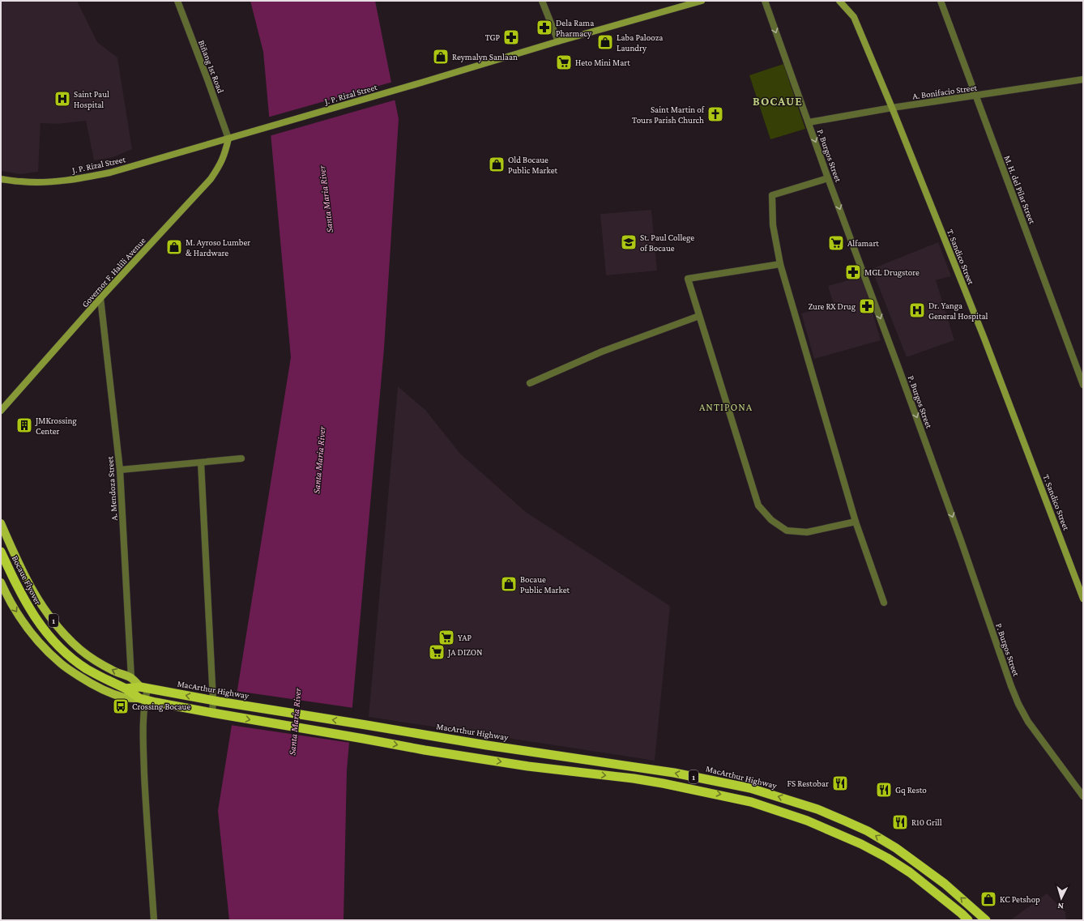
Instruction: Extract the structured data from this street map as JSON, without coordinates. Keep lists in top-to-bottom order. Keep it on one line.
{"streets":{"highway":["Bocaue Flyover","1","MacArthur Highway"],"main road":["J. P. Rizal Street","T. Sandico Street","Governor F. Halili Avenue"],"street":["Biñang 1st Road","A. Bonifacio Street","P. Burgos Street","M. H. del Pilar Street","A. Mendoza Street"]},"crossings":[["Biñang 1st Road","J. P. Rizal Street"],["Biñang 1st Road","Governor F. Halili Avenue"],["A. Bonifacio Street","P. Burgos Street"],["A. Bonifacio Street","M. H. del Pilar Street"],["A. Bonifacio Street","T. Sandico Street"],["J. P. Rizal Street","Governor F. Halili Avenue"],["Governor F. Halili Avenue","A. Mendoza Street"],["A. Mendoza Street","1"],["Bocaue Flyover","1"],["1","MacArthur Highway"]],"one_way":["P. Burgos Street"],"districts":["BOCAUE","ANTIPONA"],"water":["Santa Maria River"],"places":{"pharmacy":["Dela Rama Pharmacy","TGP","MGL Drugstore","Zure RX Drug"],"shop":["Laba Palooza Laundry","Reymalyn Sanlaan","Old Bocaue Public Market","M. Ayroso Lumber & Hardware","Bocaue Public Market","KC Petshop"],"supermarket":["Heto Mini Mart","Alfamart","YAP","JA DIZON"],"hospital":["Saint Paul Hospital","Dr. Yanga General Hospital"],"church":["Saint Martin of Tours Parish Church"],"school or university":["St. Paul College of Bocaue"],"building":["JMKrossing Center"],"bus stop":["Crossing Bocaue"],"restaurant":["FS Restobar","Gq Resto","R10 Grill"]},"north":"bottom"}
